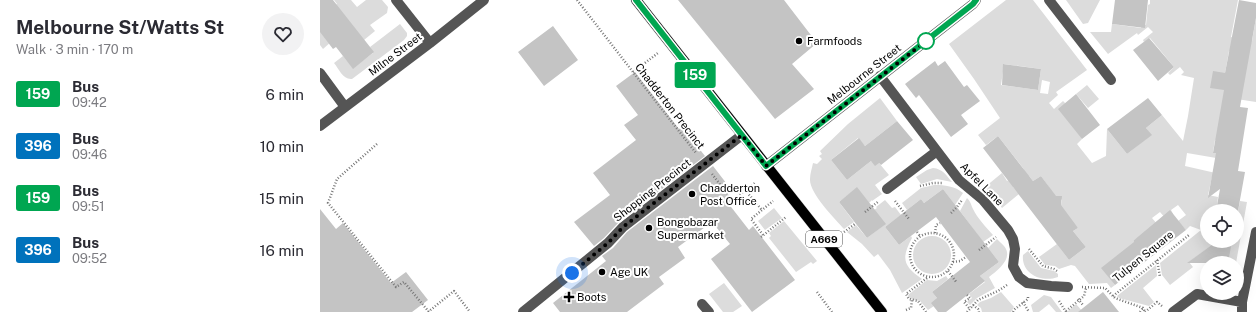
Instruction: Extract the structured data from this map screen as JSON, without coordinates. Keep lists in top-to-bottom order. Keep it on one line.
{"streets":{"main road":["A669"],"street":["Milne Street","Melbourne Street","Apfel Lane","Shopping Precinct"],"path":["Chadderton Precinct","Tulpen Square"]},"crossings":[["Melbourne Street","Apfel Lane"],["Melbourne Street","A669"],["Chadderton Precinct","Shopping Precinct"],["Shopping Precinct","A669"]],"places":{"other":["Farmfoods","Chadderton Post Office","Bongobazar Supermarket","Age UK"],"health":["Boots"]},"lines":["bus line 159"],"page":{"heading":["Melbourne St/Watts St","Walk · 3 min · 170 m"],"on_map":"159","list":[{"mark":"159","name":"Bus","note":"09:42","value":"6 min"},{"mark":"396","name":"Bus","note":"09:46","value":"10 min"},{"mark":"159","name":"Bus","note":"09:51","value":"15 min"},{"mark":"396","name":"Bus","note":"09:52","value":"16 min"}]}}
